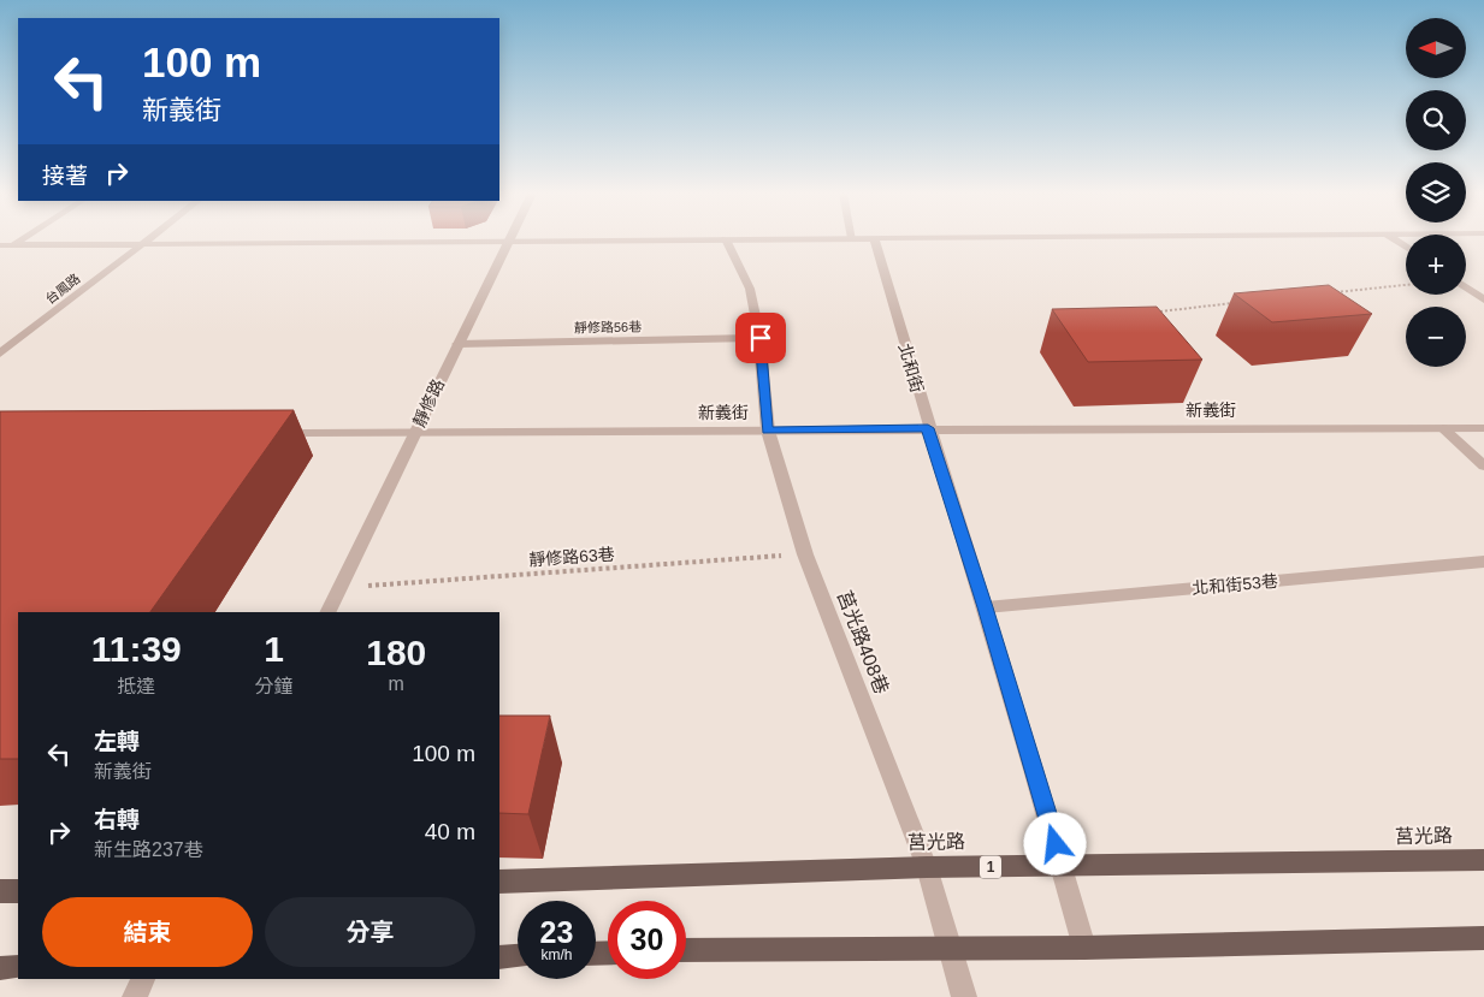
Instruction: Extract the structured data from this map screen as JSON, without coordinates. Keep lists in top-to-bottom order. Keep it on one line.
{"streets":{"main road":["莒光路","1"],"street":["台鳳路","靜修路56巷","北和街","靜修路","新義街","北和街53巷","莒光路408巷"],"path":["靜修路63巷"]},"crossings":[["靜修路56巷","靜修路"],["靜修路56巷","莒光路408巷"],["北和街","新義街"],["北和街","北和街53巷"],["北和街","莒光路"],["靜修路","新義街"],["靜修路","靜修路63巷"],["新義街","莒光路408巷"],["靜修路63巷","莒光路408巷"],["莒光路408巷","莒光路"]],"north":"left","page":{"map_buttons":["+","−"],"turn":["100 m","新義街"],"then":"接著","eta":["11:39","抵達","1","分鐘","180","m"],"list":[{"name":"左轉","note":"新義街","value":"100 m"},{"name":"右轉","note":"新生路237巷","value":"40 m"}],"buttons":["結束","分享"],"speed":"23 km/h","limit":"30"}}
